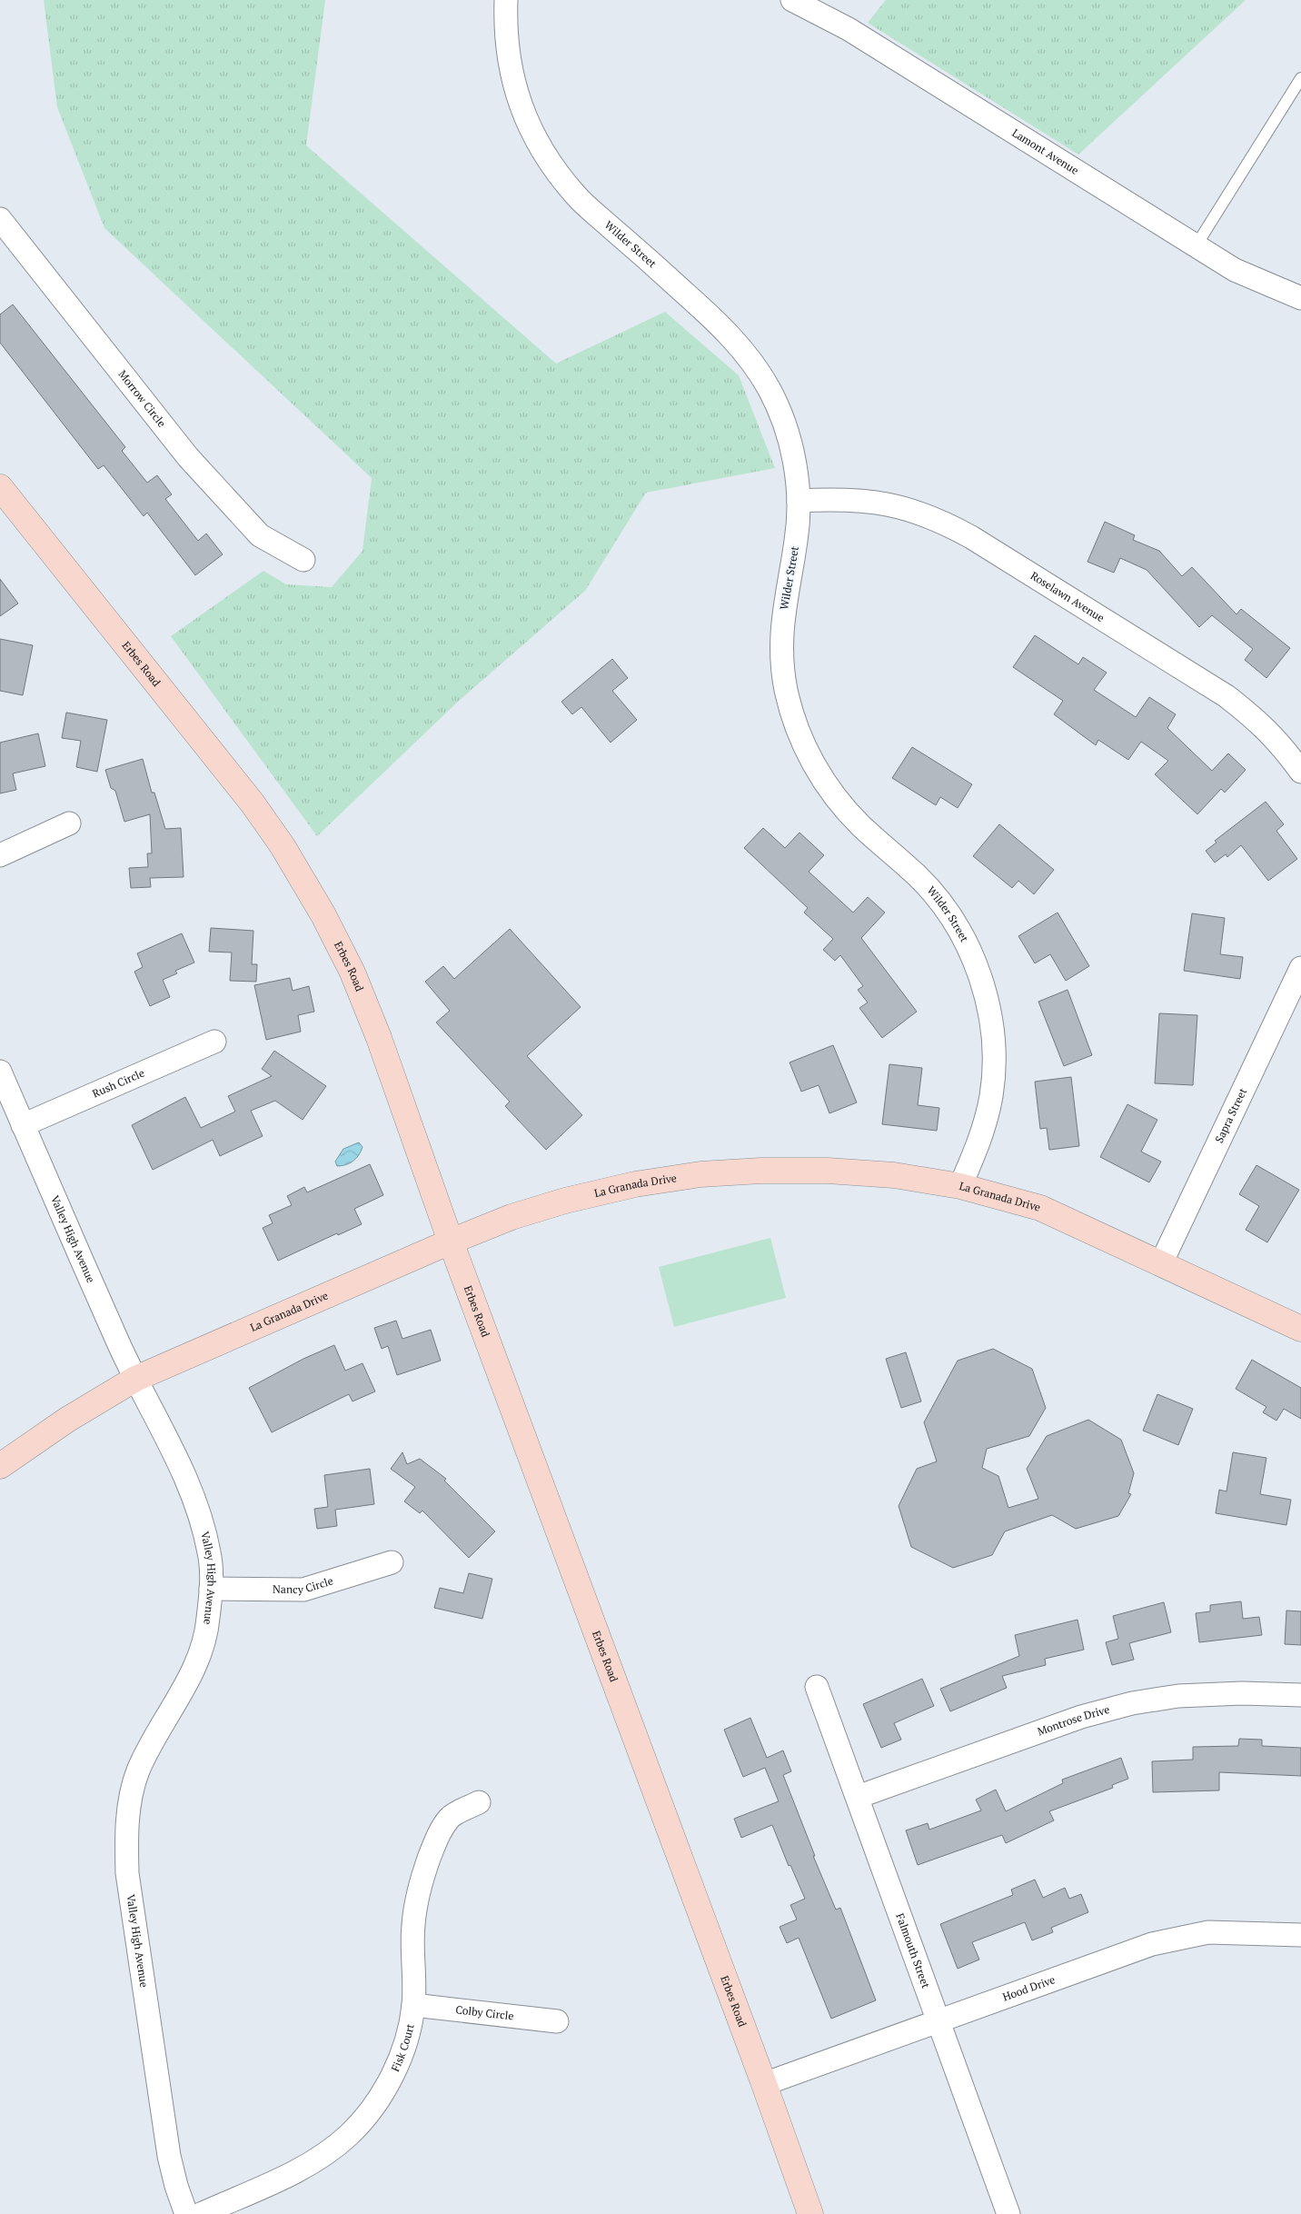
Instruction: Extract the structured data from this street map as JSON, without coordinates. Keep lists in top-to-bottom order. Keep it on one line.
{"streets":{"main road":["Erbes Road","La Granada Drive"],"street":["Lamont Avenue","Wilder Street","Morrow Circle","Roselawn Avenue","Rush Circle","Sapra Street","Valley High Avenue","Nancy Circle","Montrose Drive","Falmouth Street","Hood Drive","Colby Circle","Fisk Court"]},"crossings":[["Wilder Street","Roselawn Avenue"],["Wilder Street","La Granada Drive"],["Erbes Road","La Granada Drive"],["Erbes Road","Hood Drive"],["Rush Circle","Valley High Avenue"],["Sapra Street","La Granada Drive"],["La Granada Drive","Valley High Avenue"],["Valley High Avenue","Nancy Circle"],["Montrose Drive","Falmouth Street"],["Falmouth Street","Hood Drive"],["Colby Circle","Fisk Court"]]}
